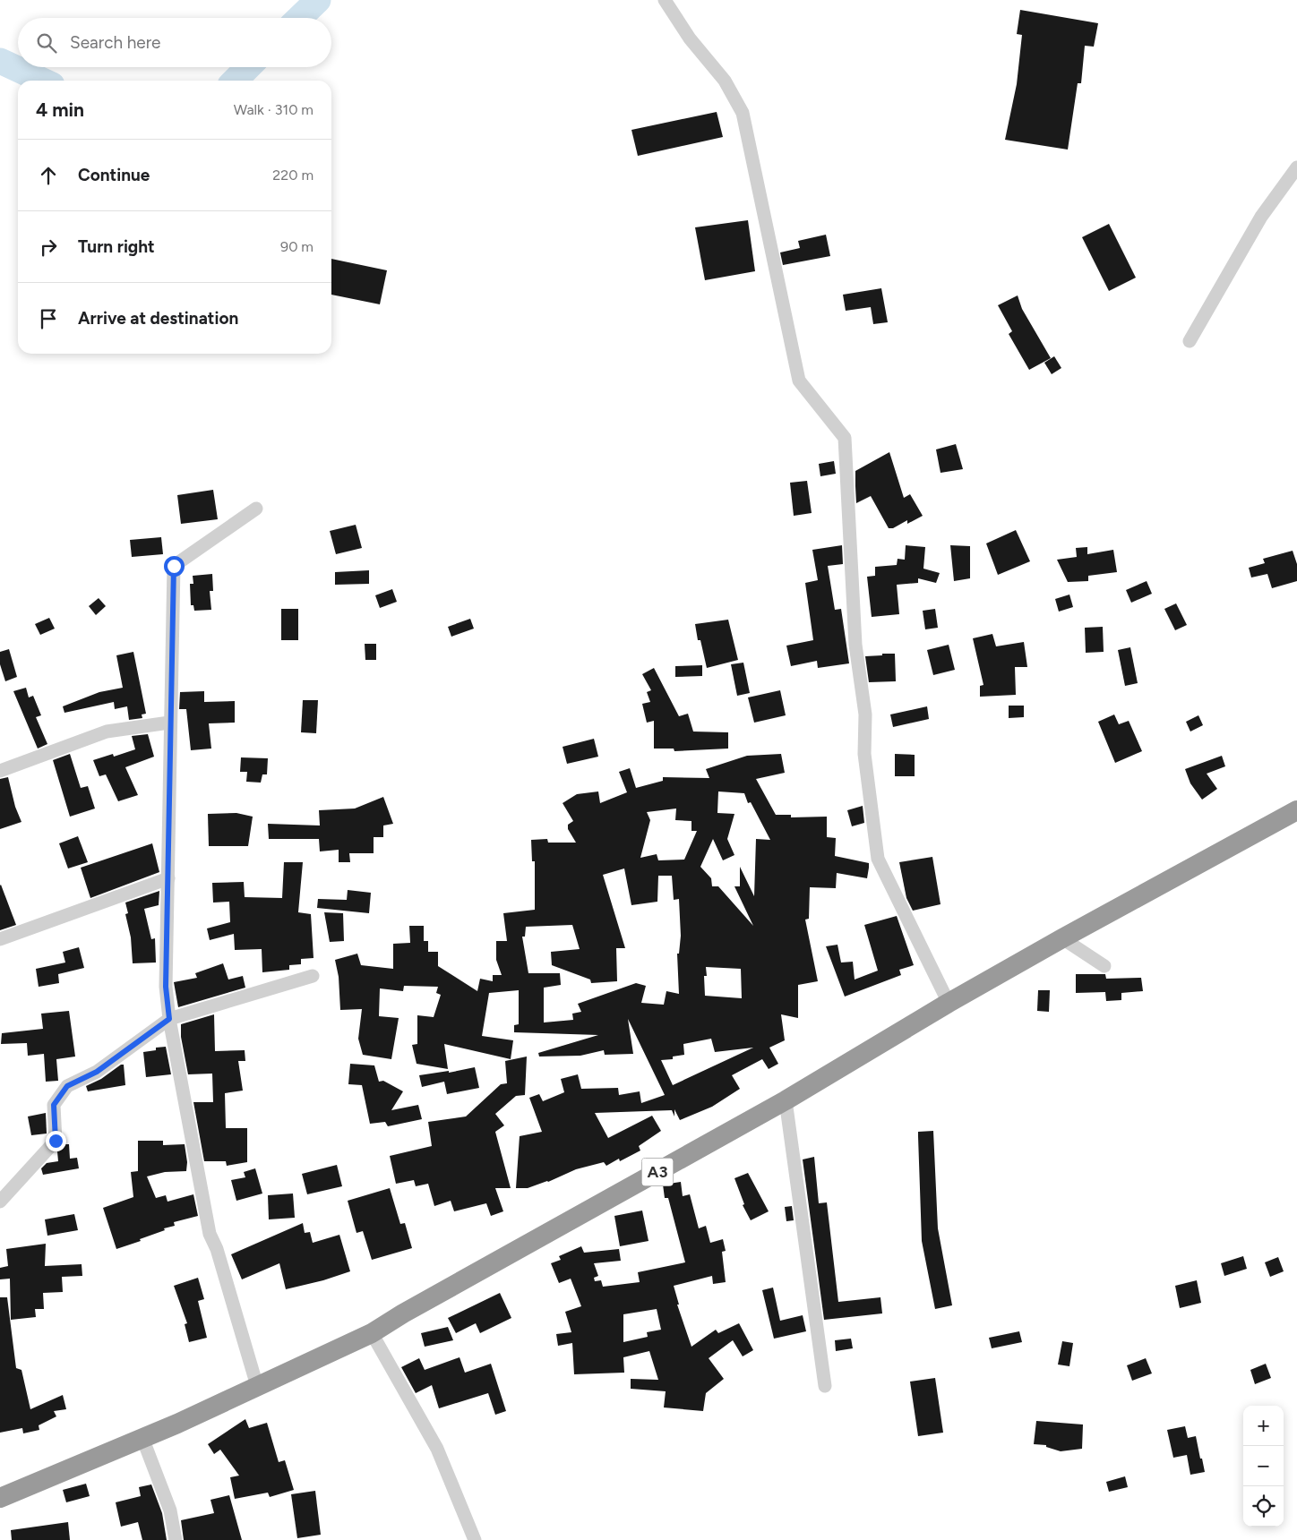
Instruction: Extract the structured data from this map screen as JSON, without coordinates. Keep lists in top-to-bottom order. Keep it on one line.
{"streets":{"highway":["A3"]},"page":{"search":"Search here","heading":["4 min","Walk · 310 m"],"list":[["Continue","220 m"],["Turn right","90 m"],"Arrive at destination"],"map_buttons":["+","−"]}}
